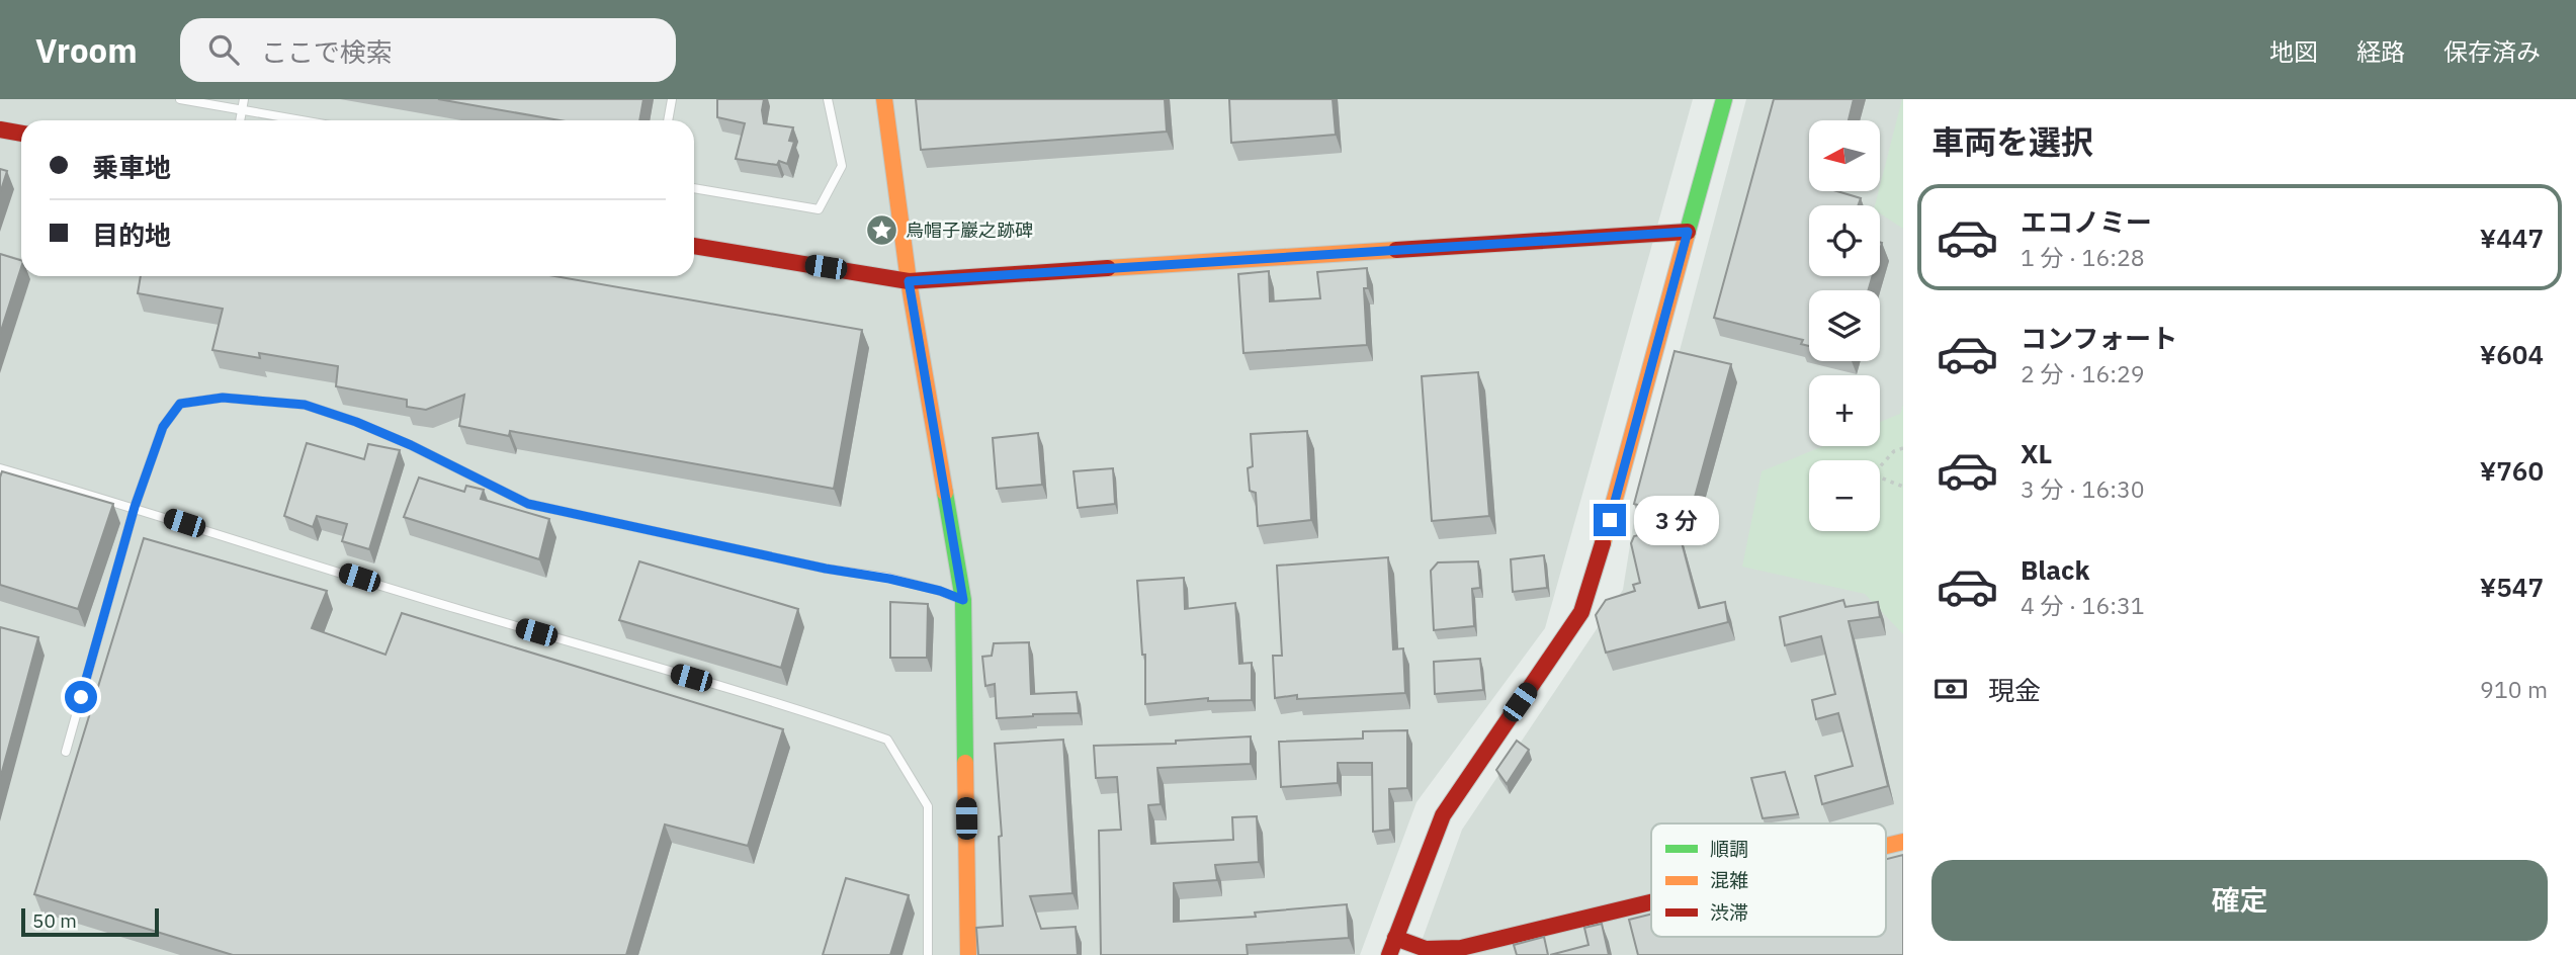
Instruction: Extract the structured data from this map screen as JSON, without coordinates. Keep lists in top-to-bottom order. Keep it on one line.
{"places":{"place":["烏帽子巖之跡碑"]},"legend":["順調","混雑","渋滞"],"scale_bar":"50 m","north":"left","page":{"header":"Vroom","search":"ここで検索","nav":["地図","経路","保存済み"],"heading":"車両を選択","map_buttons":["+","−"],"banner":["乗車地","目的地"],"list":[{"name":"エコノミー","note":"1 分 · 16:28","value":"¥447"},{"name":"コンフォート","note":"2 分 · 16:29","value":"¥604"},{"name":"XL","note":"3 分 · 16:30","value":"¥760"},{"name":"Black","note":"4 分 · 16:31","value":"¥547"}],"bubble":"3 分","pay":["現金","910 m"],"buttons":"確定","scale":"50 m"}}
